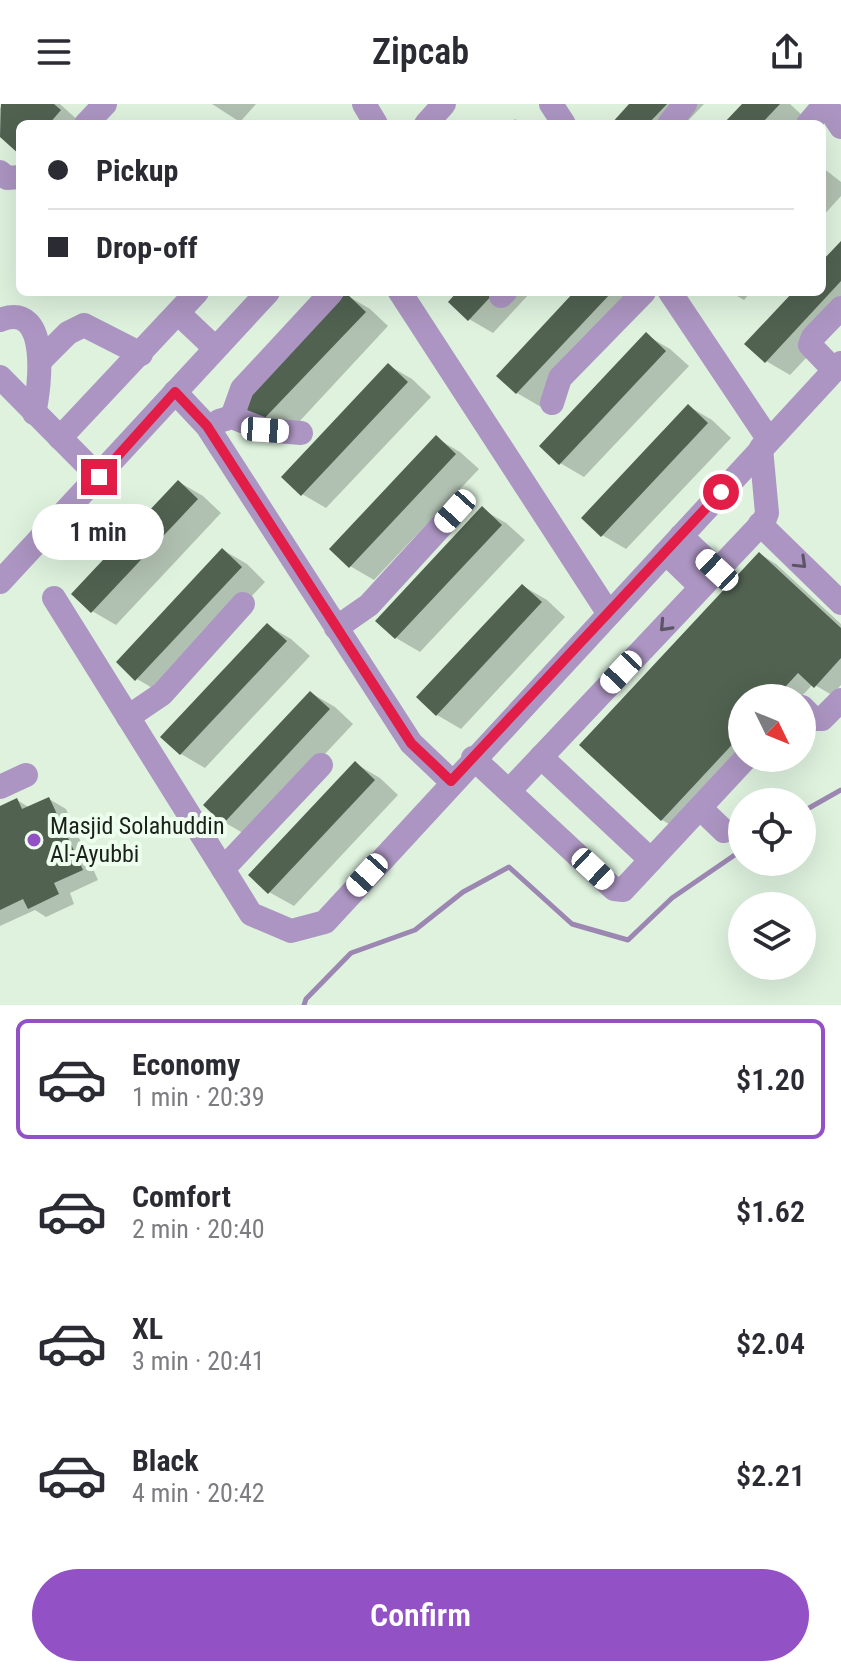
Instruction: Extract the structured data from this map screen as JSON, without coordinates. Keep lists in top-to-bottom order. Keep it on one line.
{"places":["Masjid Solahuddin Al-Ayubbi"],"north":"bottom right","page":{"header":"Zipcab","banner":["Pickup","Drop-off"],"bubble":"1 min","list":[{"name":"Economy","note":"1 min · 20:39","value":"$1.20"},{"name":"Comfort","note":"2 min · 20:40","value":"$1.62"},{"name":"XL","note":"3 min · 20:41","value":"$2.04"},{"name":"Black","note":"4 min · 20:42","value":"$2.21"}],"buttons":"Confirm"}}
